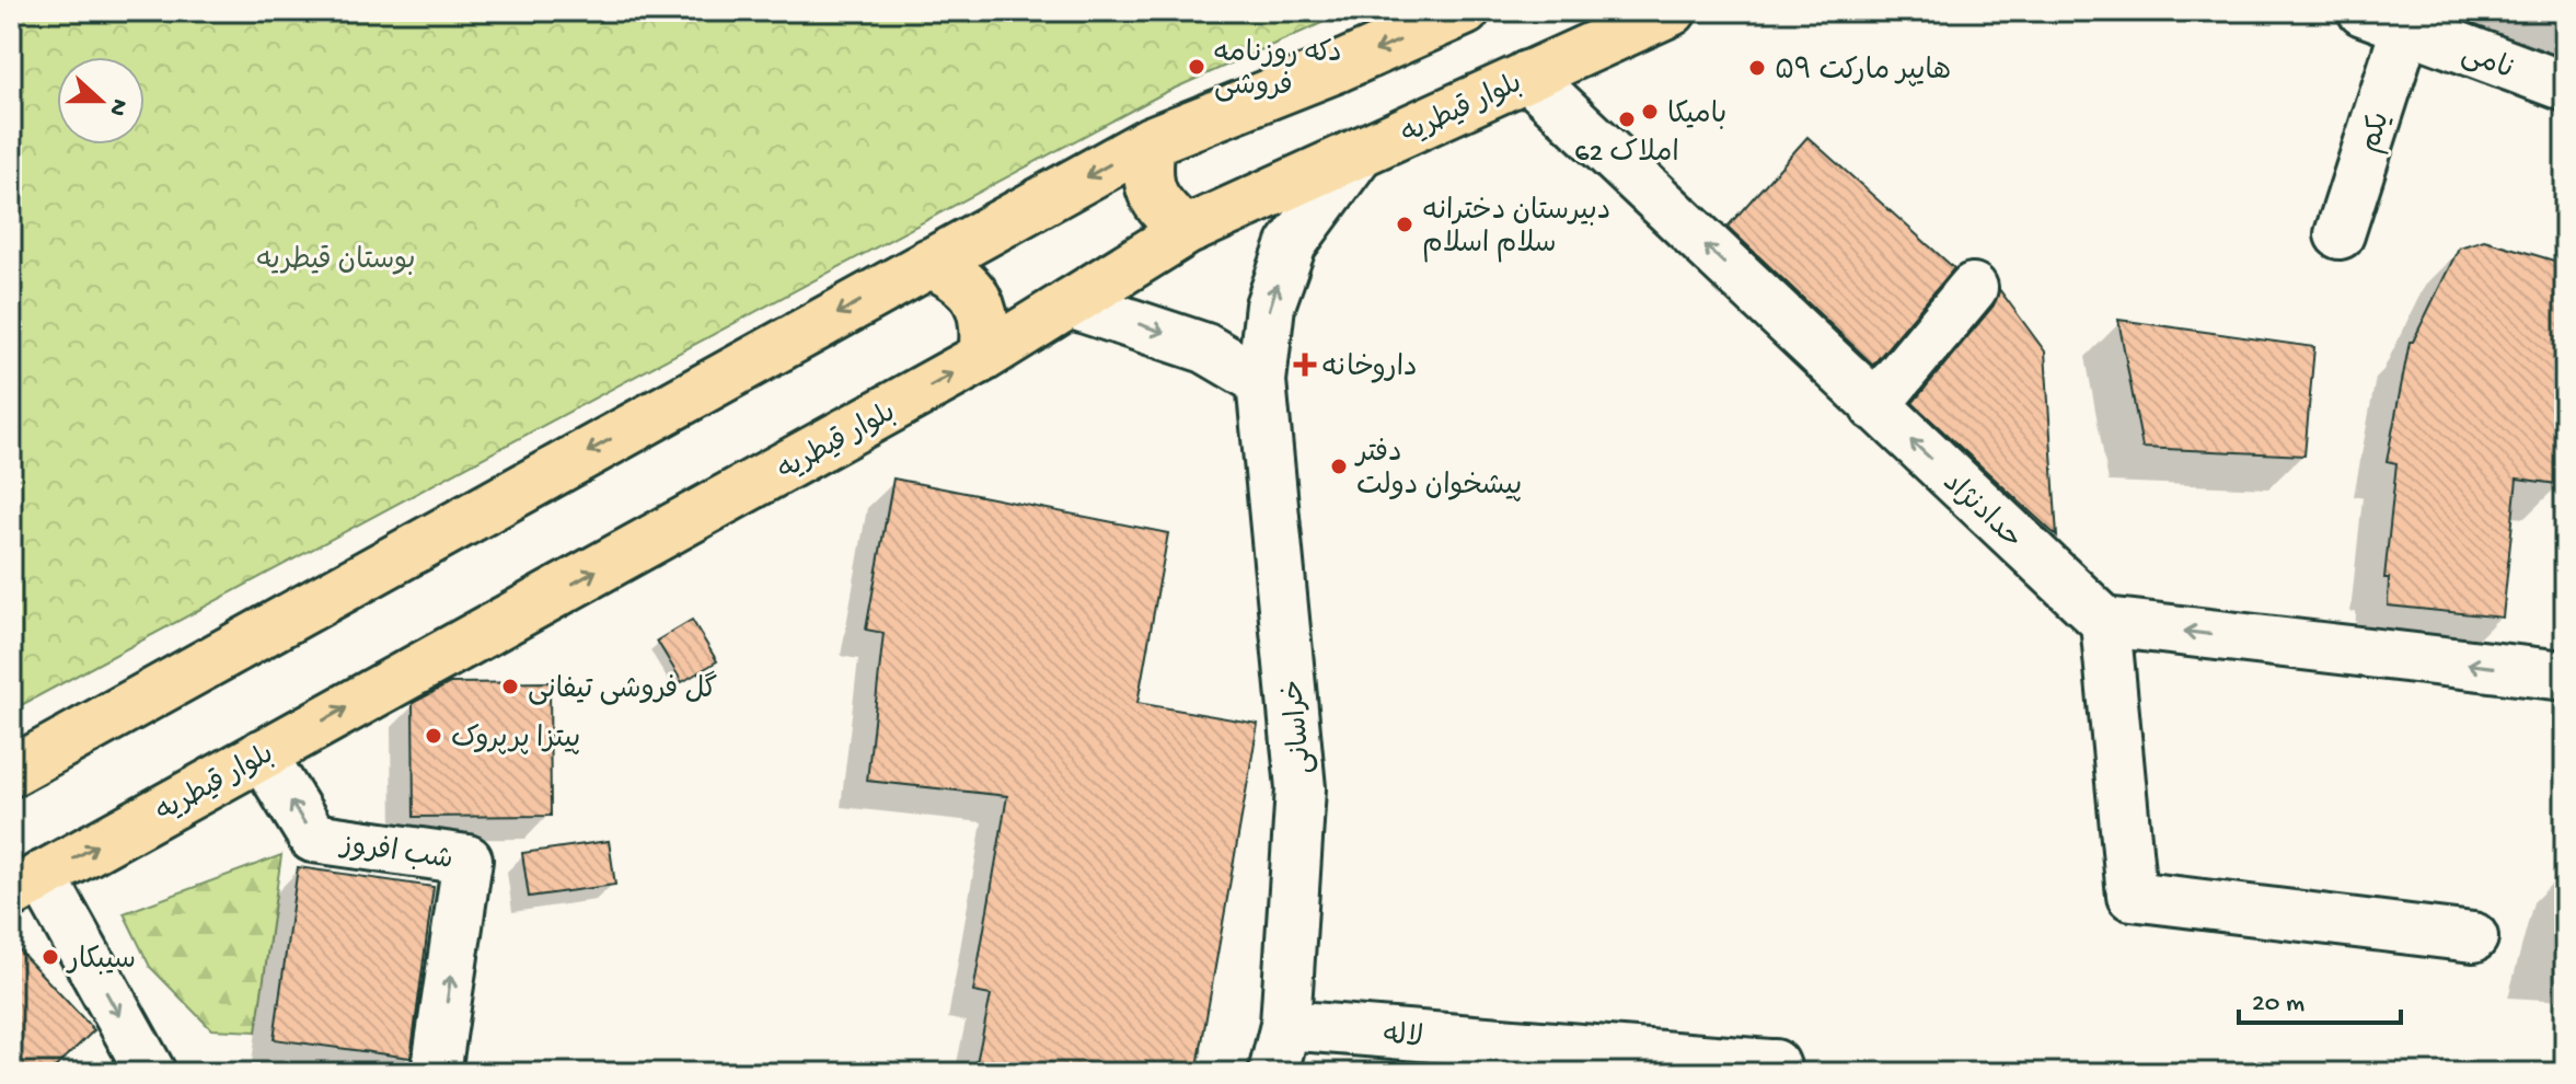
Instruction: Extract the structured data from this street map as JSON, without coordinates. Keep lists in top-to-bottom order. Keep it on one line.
{"streets":{"main road":["بلوار قیطریه"],"street":["نامی","یکم","حدادنژاد","خراسانی","شب افروز","لاله"]},"crossings":[["نامی","یکم"],["بلوار قیطریه","حدادنژاد"],["بلوار قیطریه","خراسانی"],["بلوار قیطریه","شب افروز"],["خراسانی","لاله"]],"one_way":["حدادنژاد"],"parks":["بوستان قیطریه"],"places":{"other":["دکه روزنامه فروشی","هایپر مارکت ۵۹","بامیکا","املاک 62","دبیرستان دخترانه سلام اسلام","دفتر پیشخوان دولت","گل فروشی تیفانی","پیتزا پرپروک","سیبکار"],"health":["داروخانه"]},"scale_bar":"20 m","north":"right"}
